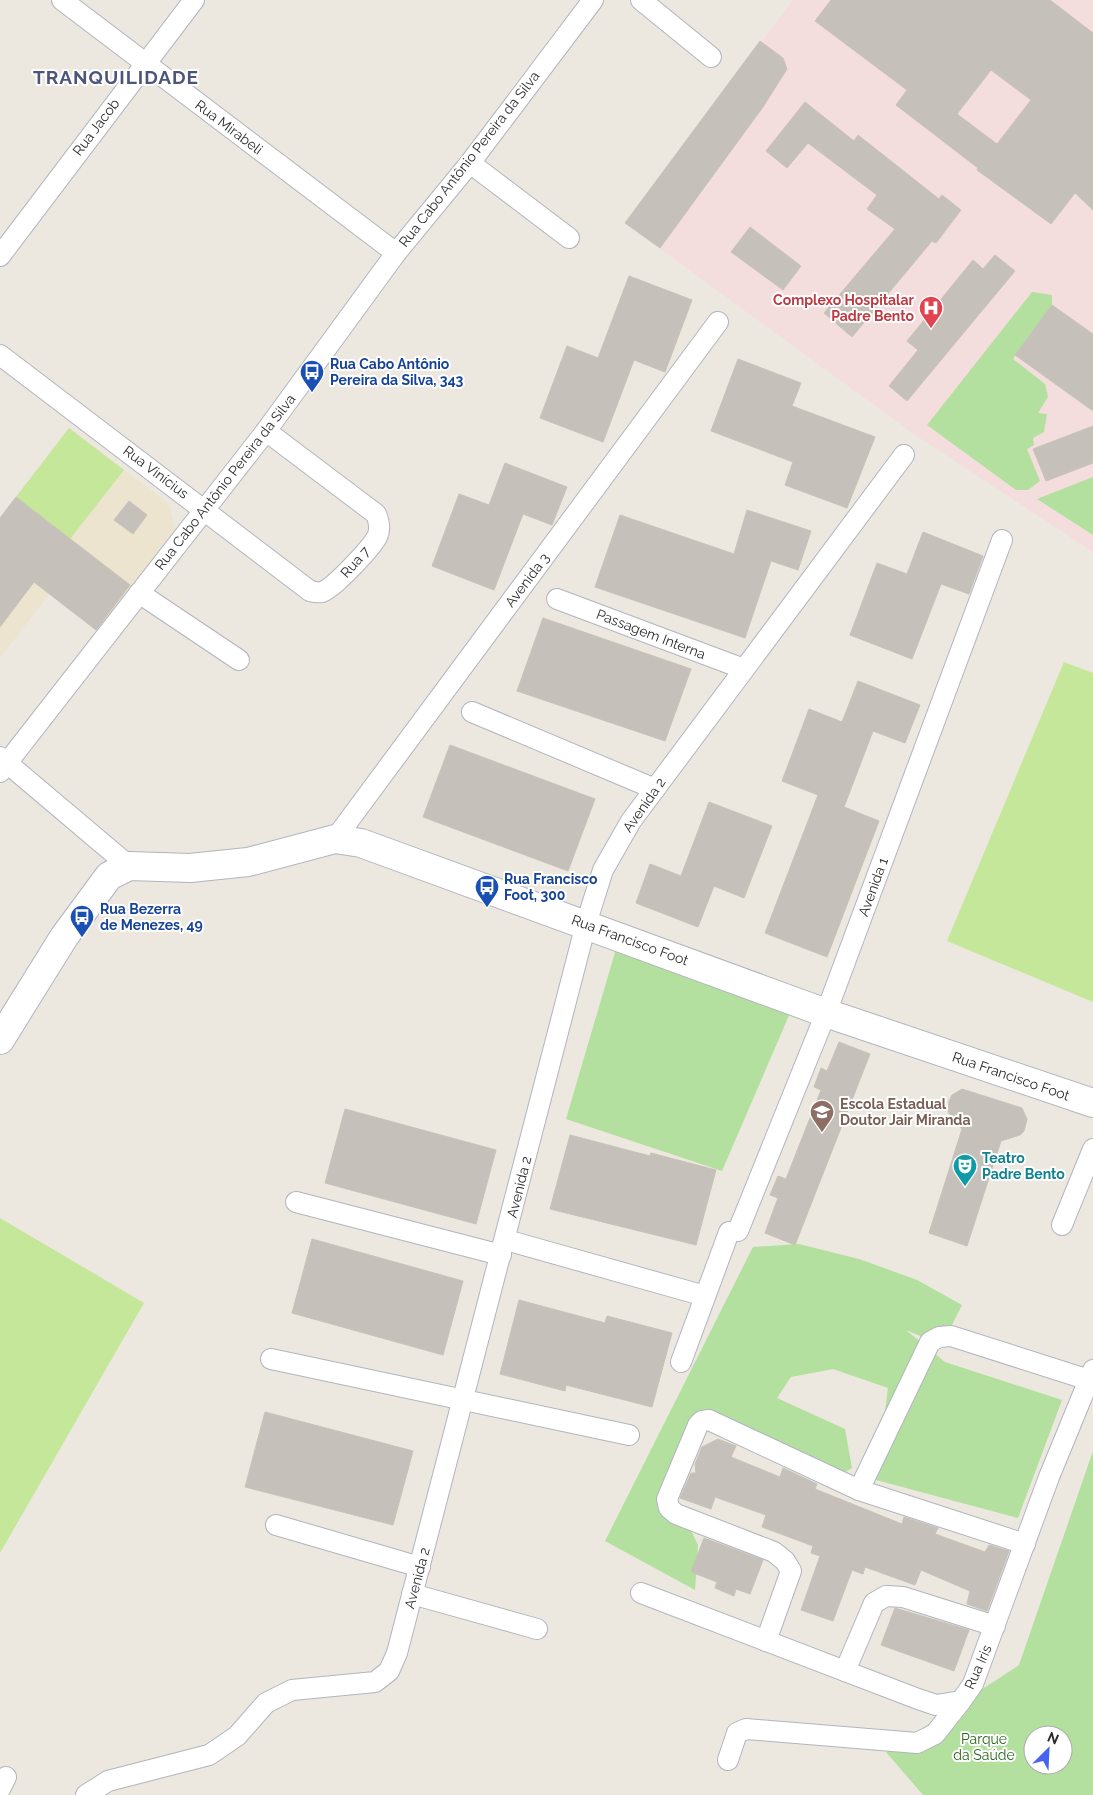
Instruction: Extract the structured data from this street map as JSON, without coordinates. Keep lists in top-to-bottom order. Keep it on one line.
{"streets":{"street":["Rua Jacob","Rua Mirabeli","Rua Cabo Antônio Pereira da Silva","Rua Vinícius","Rua 7","Avenida 3","Passagem Interna","Avenida 2","Avenida 1","Rua Francisco Foot","Rua Iris"]},"crossings":[["Rua Jacob","Rua Mirabeli"],["Rua Mirabeli","Rua Cabo Antônio Pereira da Silva"],["Rua Cabo Antônio Pereira da Silva","Rua Vinícius"],["Rua Cabo Antônio Pereira da Silva","Rua 7"],["Rua Vinícius","Rua 7"],["Avenida 3","Rua Francisco Foot"],["Passagem Interna","Avenida 2"],["Avenida 2","Rua Francisco Foot"],["Avenida 1","Rua Francisco Foot"]],"districts":["TRANQUILIDADE"],"parks":["Parque da Saúde"],"places":{"hospital":["Complexo Hospitalar Padre Bento"],"bus stop":["Rua Cabo Antônio Pereira da Silva, 343","Rua Francisco Foot, 300","Rua Bezerra de Menezes, 49"],"school or university":["Escola Estadual Doutor Jair Miranda"],"theatre":["Teatro Padre Bento"]},"north":"top right"}
